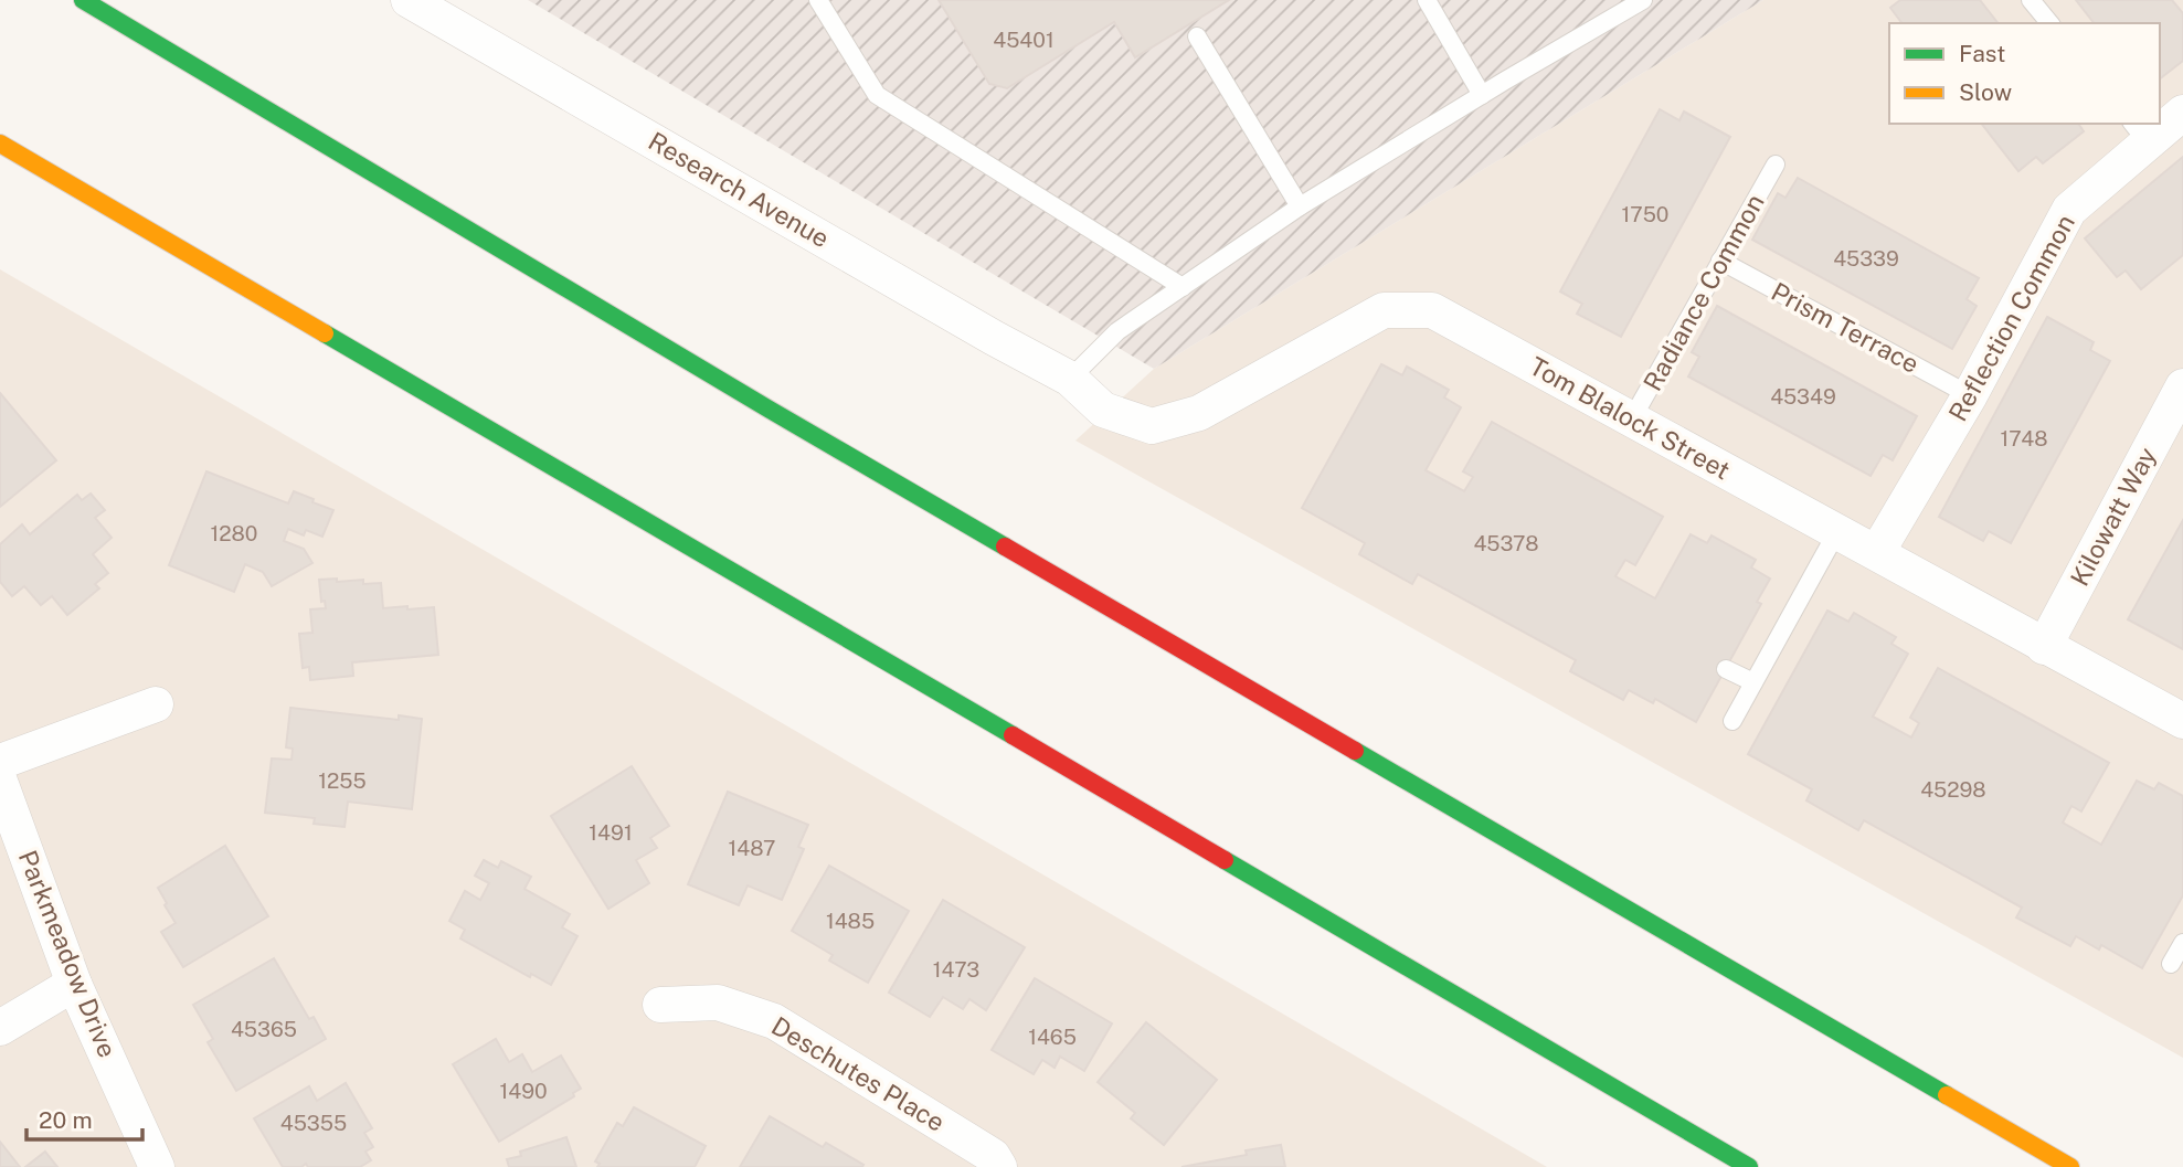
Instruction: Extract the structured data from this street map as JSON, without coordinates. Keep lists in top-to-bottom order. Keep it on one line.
{"streets":{"street":["Research Avenue","Reflection Common","Tom Blalock Street","Kilowatt Way","Parkmeadow Drive","Deschutes Place"],"lane":["Radiance Common","Prism Terrace"]},"crossings":[["Research Avenue","Tom Blalock Street"],["Radiance Common","Prism Terrace"],["Radiance Common","Tom Blalock Street"],["Reflection Common","Prism Terrace"],["Reflection Common","Tom Blalock Street"],["Tom Blalock Street","Kilowatt Way"]],"house_numbers":["45401","1750","45339","45349","1748","1280","45378","1255","45298","1491","1487","1485","1473","45365","1465","1490","45355"],"legend":["Fast","Slow"],"scale_bar":"20 m"}
